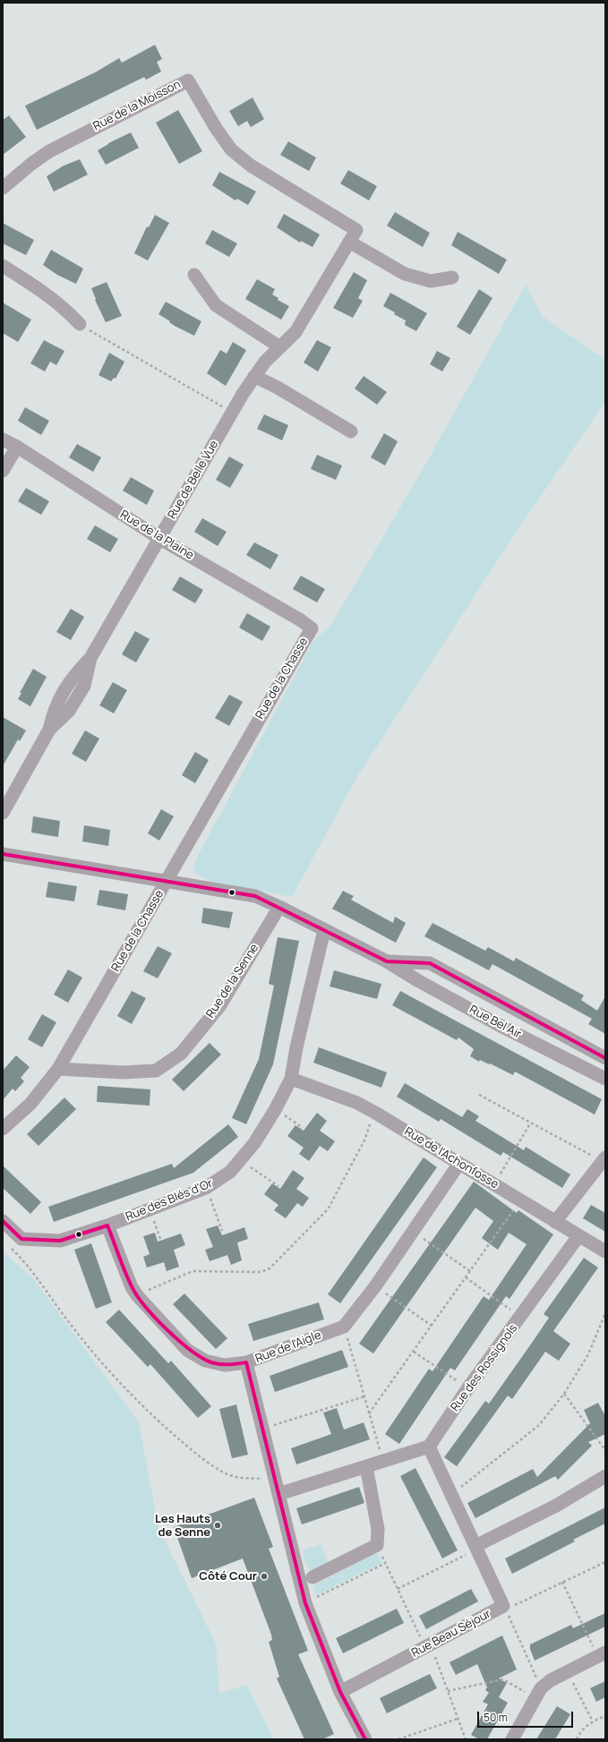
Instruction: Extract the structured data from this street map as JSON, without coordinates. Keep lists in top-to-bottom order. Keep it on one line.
{"streets":{"street":["Rue de la Moisson","Rue de Belle Vue","Rue de la Plaine","Rue de la Chasse","Rue de la Senne","Rue Bel Air","Rue de l'Achonfosse","Rue des Blés d'Or","Rue de l'Aigle","Rue des Rossignols","Rue Beau Séjour"]},"crossings":[["Rue de la Moisson","Rue de Belle Vue"],["Rue de Belle Vue","Rue de la Plaine"],["Rue de la Plaine","Rue de la Chasse"],["Rue de la Chasse","Rue de la Senne"],["Rue de la Chasse","Rue Bel Air"],["Rue de la Senne","Rue Bel Air"],["Rue Bel Air","Rue des Blés d'Or"],["Rue de l'Achonfosse","Rue des Blés d'Or"],["Rue de l'Achonfosse","Rue des Rossignols"],["Rue des Blés d'Or","Rue de l'Aigle"],["Rue des Rossignols","Rue Beau Séjour"]],"places":["Les Hauts de Senne","Côté Cour"],"scale_bar":"50 m"}
